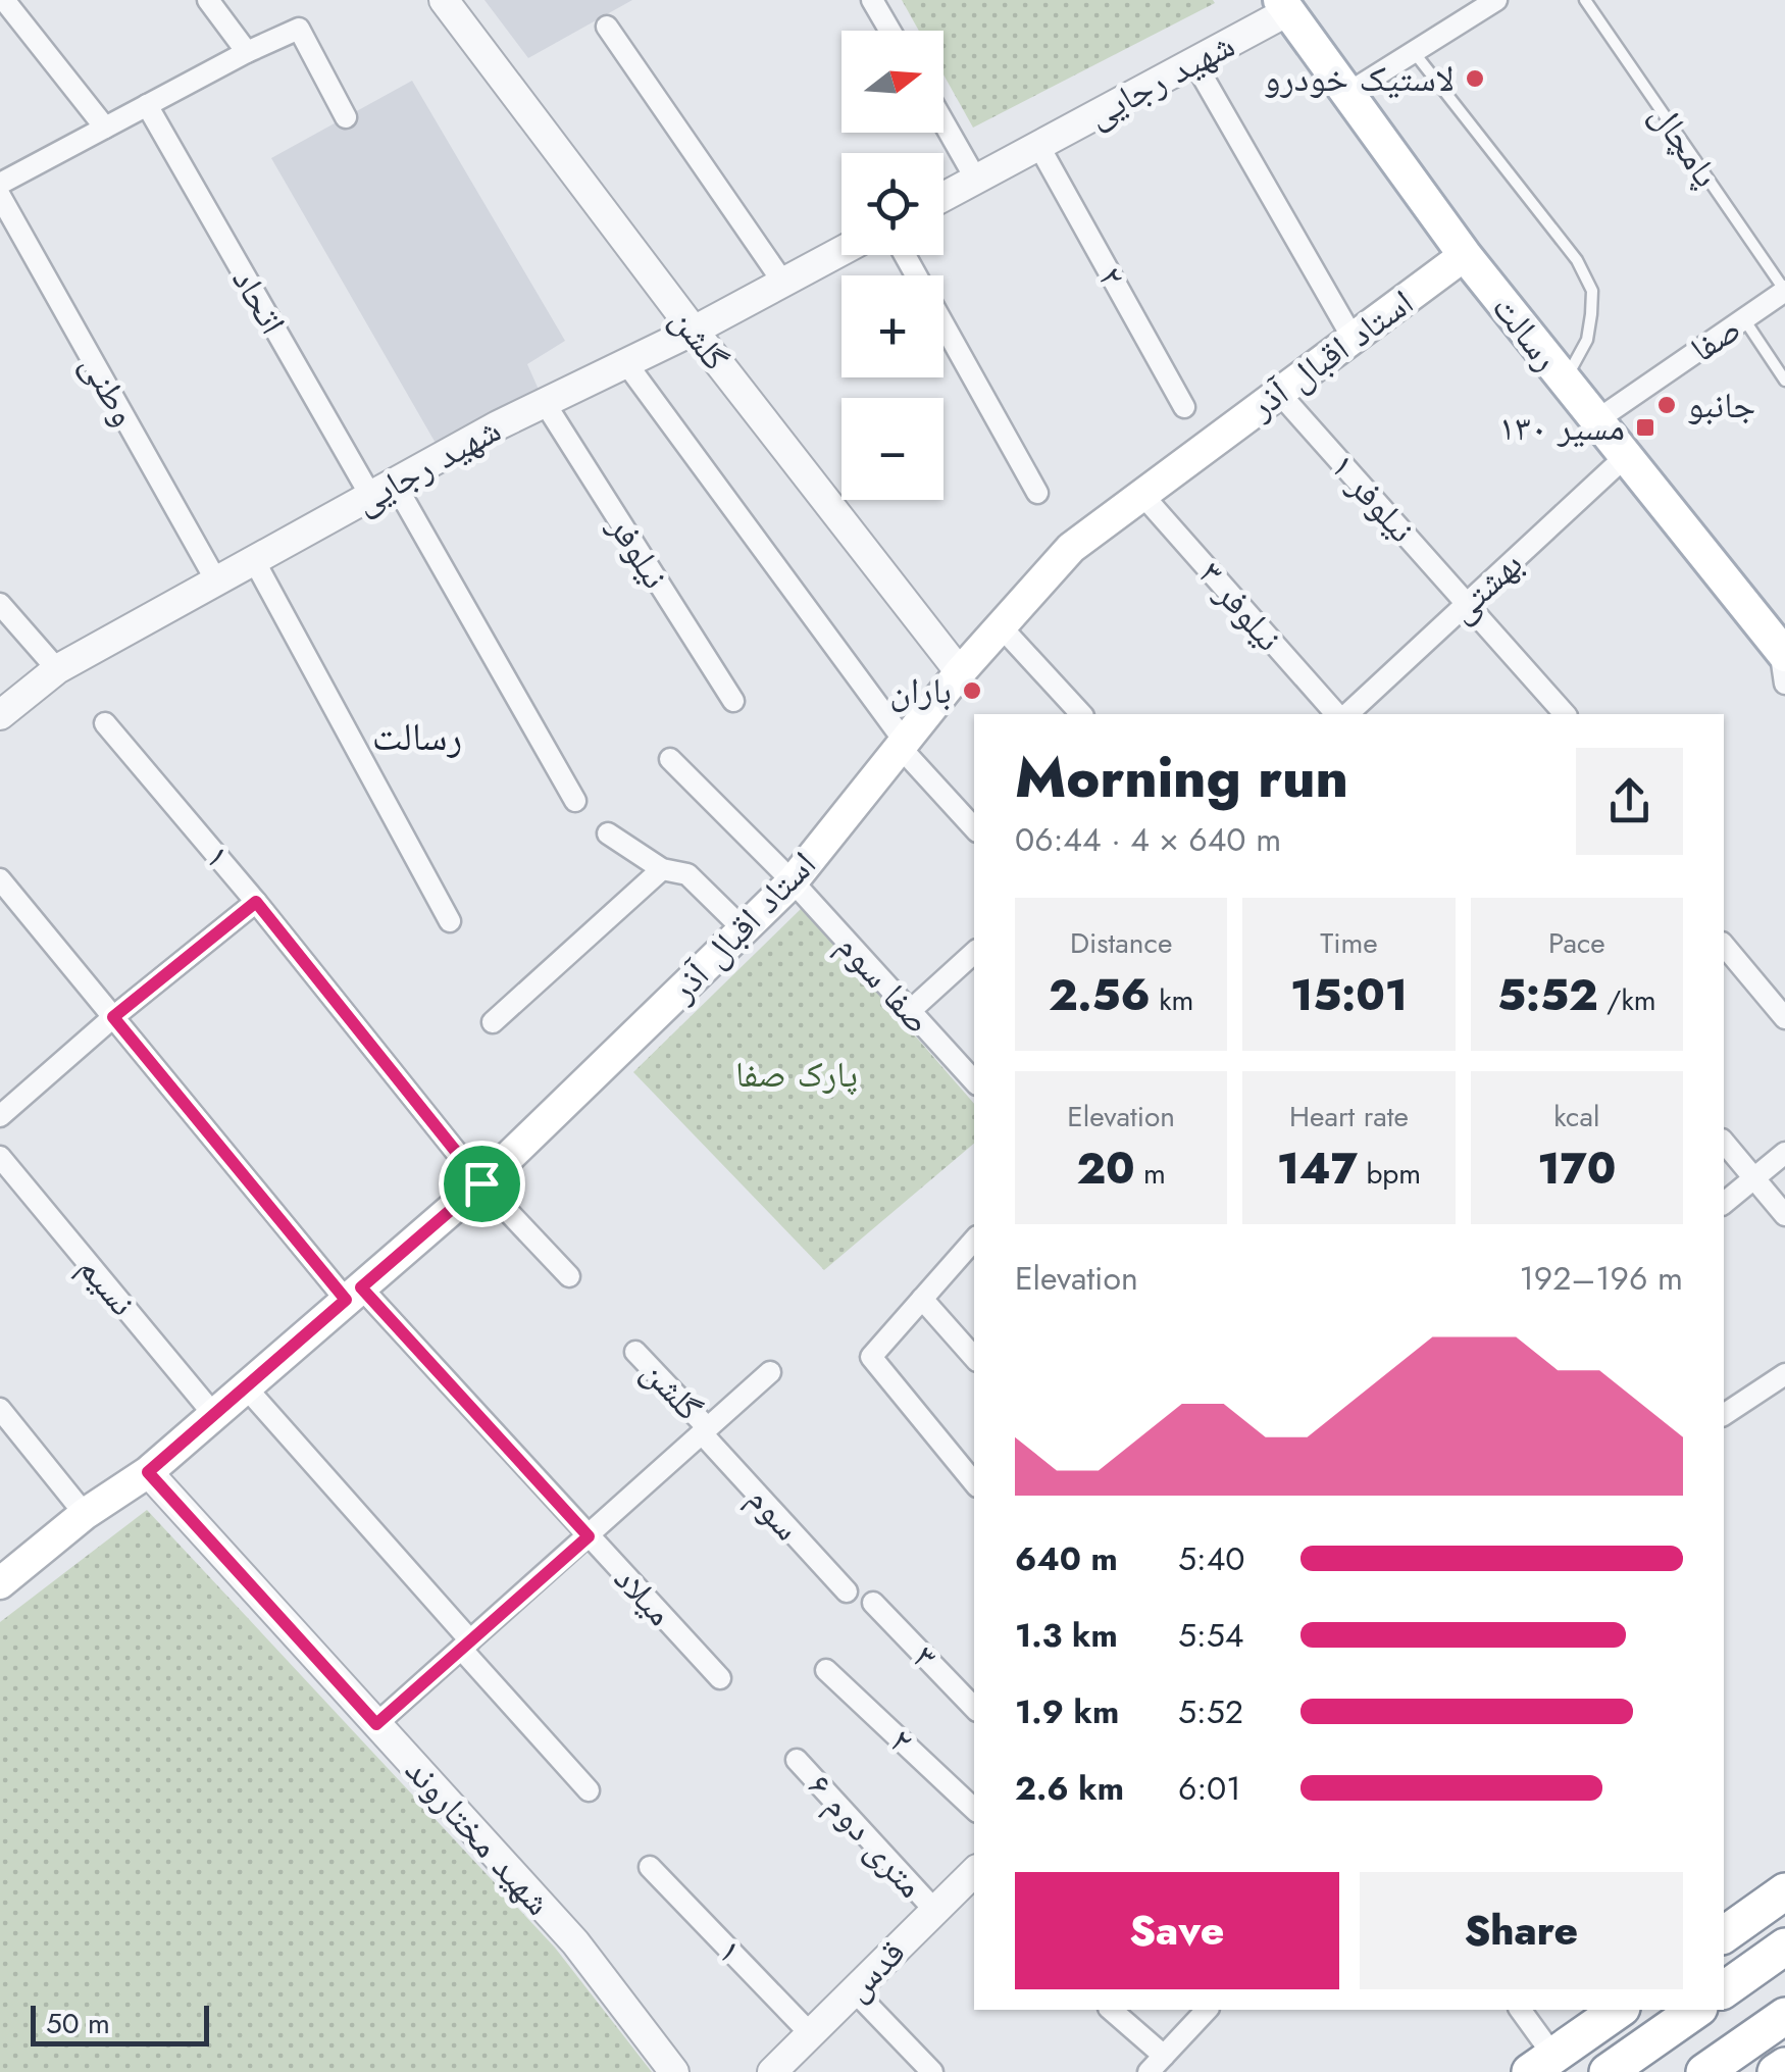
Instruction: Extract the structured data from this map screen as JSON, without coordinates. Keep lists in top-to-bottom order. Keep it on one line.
{"streets":{"main road":["رسالت","استاد اقبال آذر"],"street":["شهید رجایی","۲","اتحاد","گلشن","صفا","وطنی","نیلوفر ۱","نیلوفر","بهشتی","نیلوفر ۳","۱","صفا سوم","نسیم","سوم","میلاد","۳","۶ متری دوم","شهید مختاروند","قدس"],"lane":["پامچال"]},"crossings":[["شهید رجایی","۲"],["شهید رجایی","اتحاد"],["شهید رجایی","رسالت"],["شهید رجایی","گلشن"],["شهید رجایی","وطنی"],["شهید رجایی","نیلوفر"],["پامچال","صفا"],["رسالت","صفا"],["رسالت","استاد اقبال آذر"],["رسالت","بهشتی"],["گلشن","استاد اقبال آذر"],["گلشن","سوم"],["استاد اقبال آذر","نیلوفر ۱"],["استاد اقبال آذر","نیلوفر ۳"],["استاد اقبال آذر","۱"],["استاد اقبال آذر","صفا سوم"],["استاد اقبال آذر","نسیم"],["استاد اقبال آذر","میلاد"],["استاد اقبال آذر","شهید مختاروند"],["نیلوفر ۱","بهشتی"],["۱","قدس"],["۶ متری دوم","قدس"]],"districts":["رسالت"],"parks":["پارک صفا"],"places":{"other":["لاستیک خودرو","جانبو","باران"],"transit":["مسیر ۱۳۰"]},"scale_bar":"50 m","north":"right","page":{"map_buttons":["+","−"],"heading":["Morning run","06:44 · 4 × 640 m"],"stats":[["Distance","2.56 km"],["Time","15:01"],["Pace","5:52 /km"],["Elevation","20 m"],["Heart rate","147 bpm"],["kcal","170"]],"chart":["Elevation","192–196 m"],"list":[{"name":"640 m","note":"5:40"},{"name":"1.3 km","note":"5:54"},{"name":"1.9 km","note":"5:52"},{"name":"2.6 km","note":"6:01"}],"buttons":["Save","Share"],"scale":"50 m"}}
